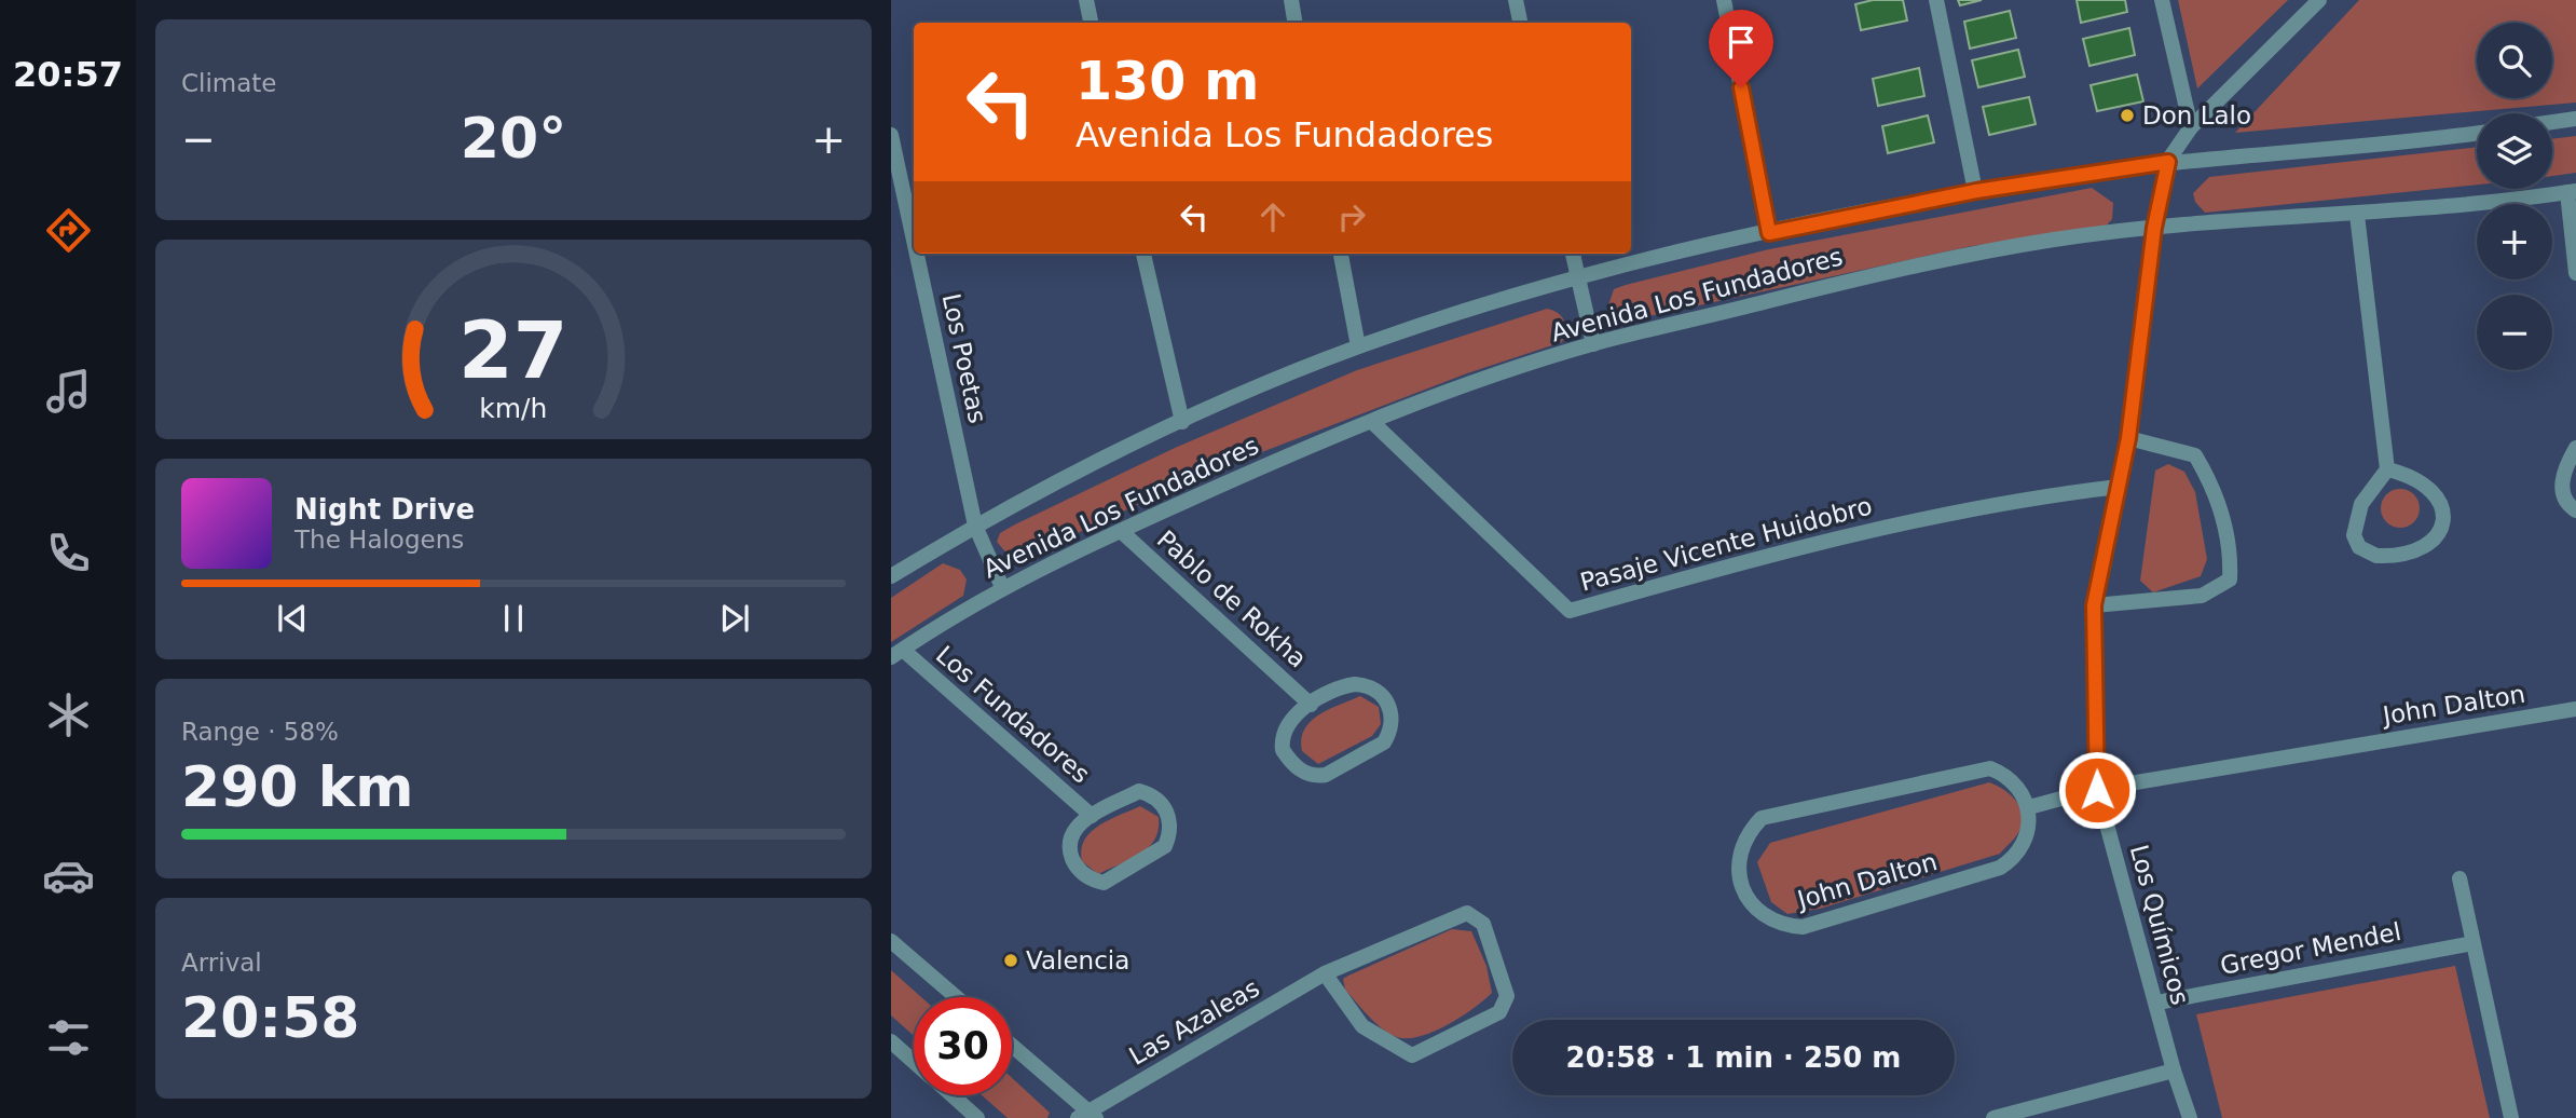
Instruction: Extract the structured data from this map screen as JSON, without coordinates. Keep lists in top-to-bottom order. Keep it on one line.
{"streets":{"street":["Avenida Los Fundadores","Los Poetas","Pasaje Vicente Huidobro","Pablo de Rokha","John Dalton","Los Fundadores","Los Químicos","Gregor Mendel","Las Azaleas"]},"crossings":[["Avenida Los Fundadores","Los Poetas"],["Avenida Los Fundadores","Pasaje Vicente Huidobro"],["Avenida Los Fundadores","Pablo de Rokha"],["Avenida Los Fundadores","Los Fundadores"],["Avenida Los Fundadores","Los Químicos"],["Pasaje Vicente Huidobro","Los Químicos"],["John Dalton","Los Químicos"],["Los Químicos","Gregor Mendel"]],"places":["Don Lalo","Valencia"],"page":{"tabs":"20:57","tile":["Climate",["Range · 58%","290 km"],["Arrival","20:58"]],"map_buttons":["+","−"],"turn":["130 m","Avenida Los Fundadores"],"heat":["−","20°","+"],"song":["Night Drive","The Halogens"],"limit":"30","trip":"20:58 · 1 min · 250 m","gauge":["27","km/h"]}}
